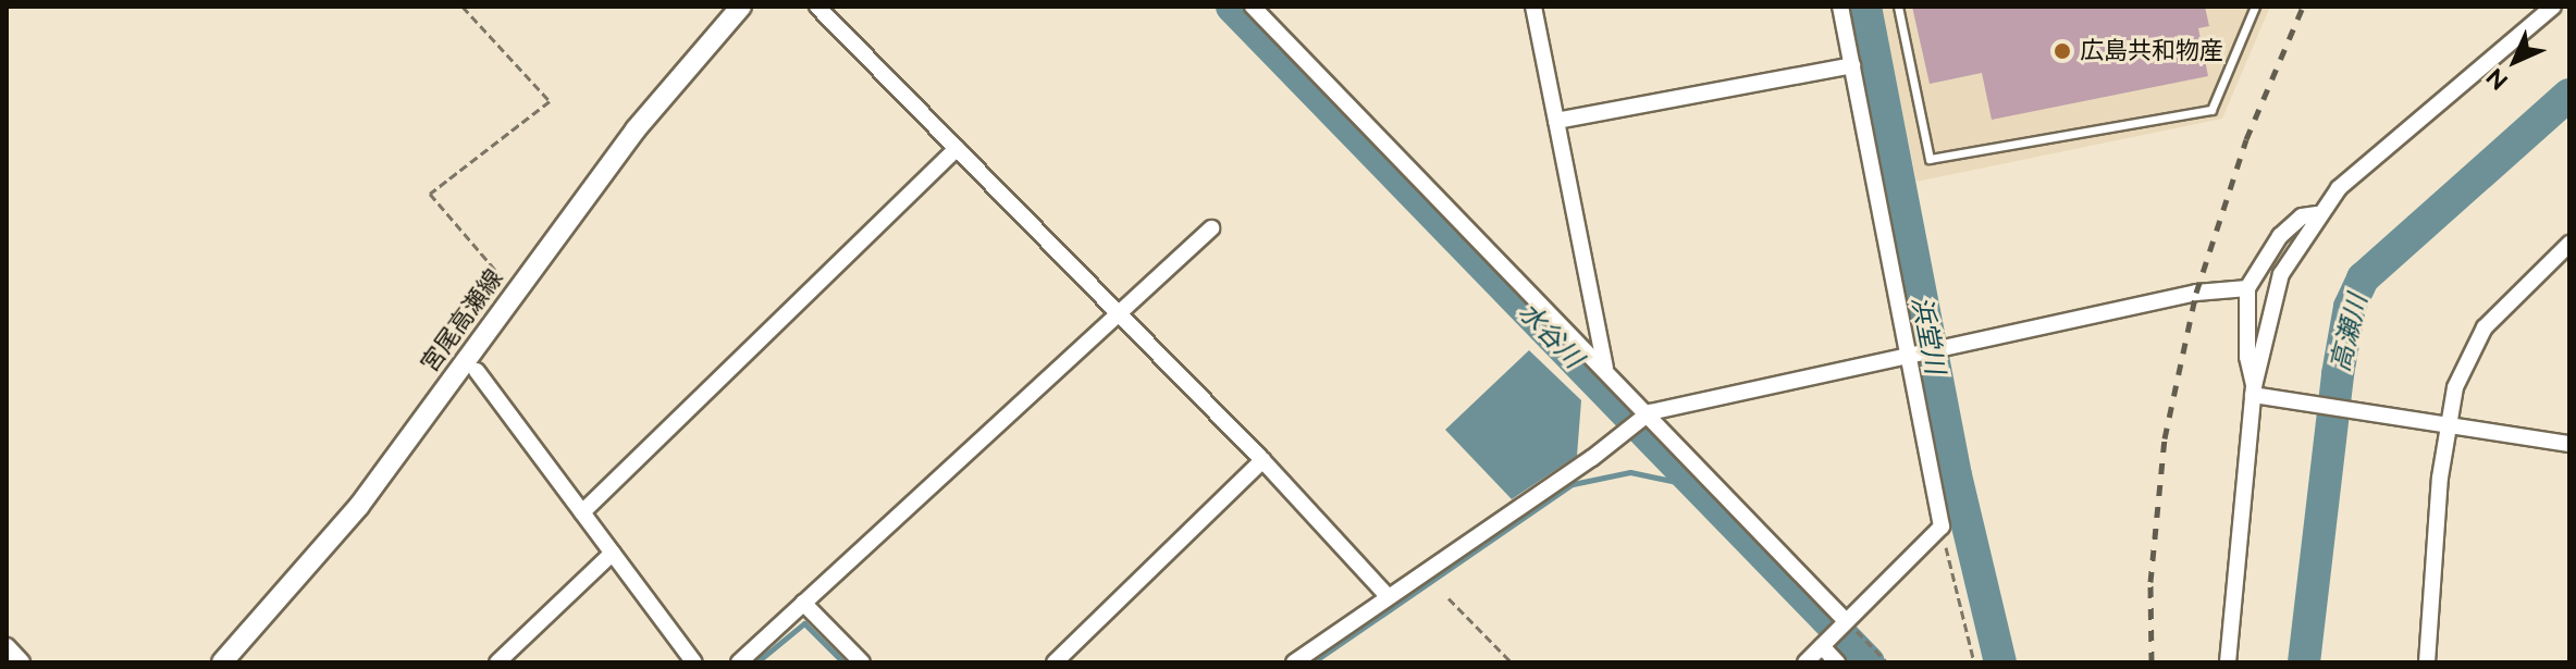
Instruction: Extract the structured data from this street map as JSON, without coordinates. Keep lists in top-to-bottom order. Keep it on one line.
{"streets":{"main road":["宮尾高瀬線"]},"water":["高瀬川","水谷川","浜堂川"],"places":["広島共和物産"],"north":"bottom left"}
